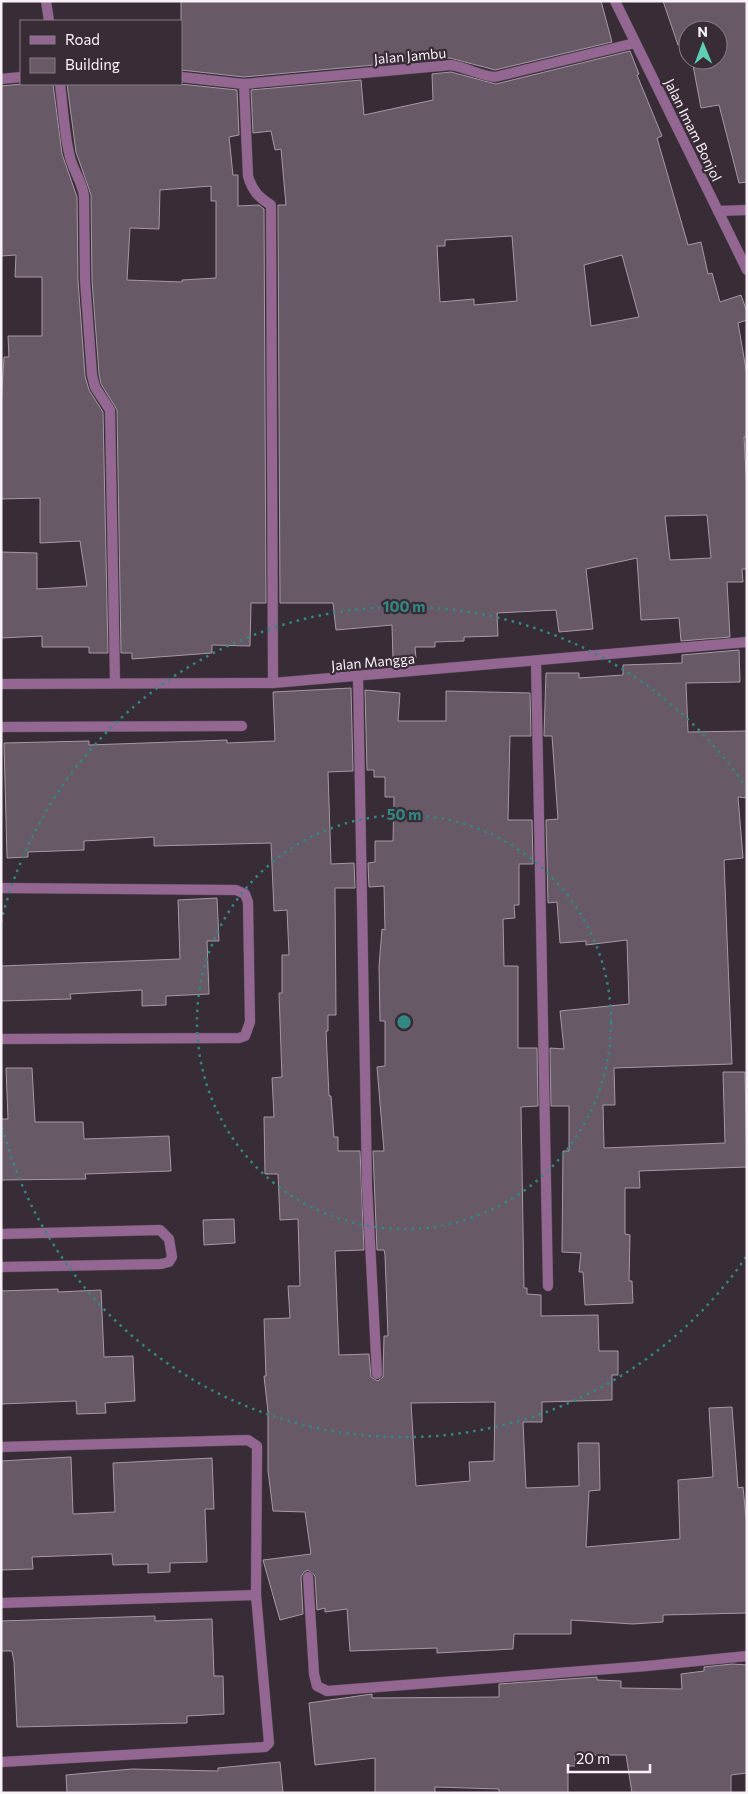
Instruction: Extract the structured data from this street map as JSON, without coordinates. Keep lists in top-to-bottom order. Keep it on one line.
{"streets":{"street":["Jalan Jambu","Jalan Imam Bonjol","Jalan Mangga"]},"crossings":[["Jalan Jambu","Jalan Imam Bonjol"]],"legend":["Road","Building"],"scale_bar":"20 m","north":"top","rings":["100 m","50 m"]}
